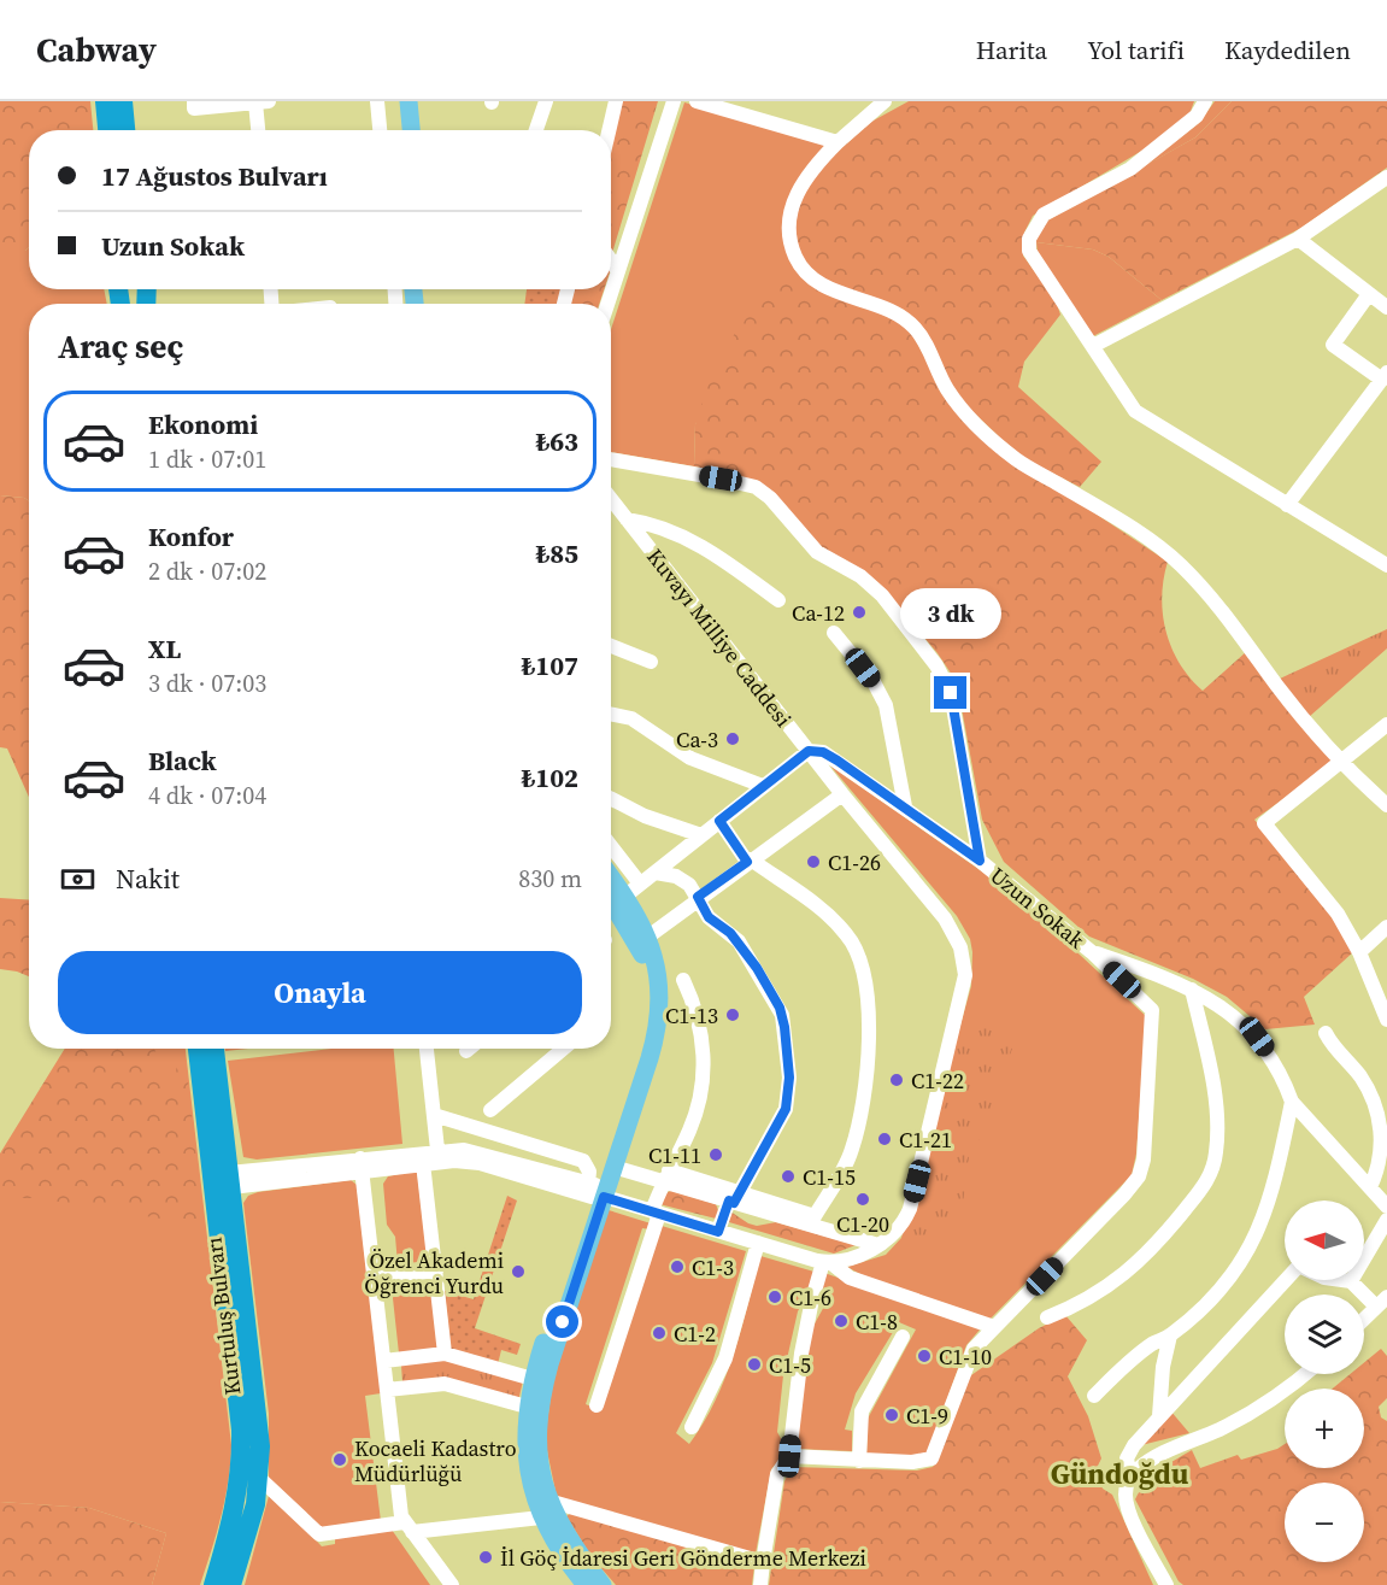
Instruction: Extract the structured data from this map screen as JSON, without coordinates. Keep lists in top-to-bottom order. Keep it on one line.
{"streets":{"highway":["Kurtuluş Bulvarı"],"street":["Kuvayı Milliye Caddesi","Uzun Sokak"]},"districts":["Gündoğdu"],"places":["Ca-12","Ca-3","C1-26","C1-13","C1-22","C1-21","C1-11","C1-15","C1-20","C1-3","Özel Akademi Öğrenci Yurdu","C1-6","C1-8","C1-2","C1-10","C1-5","C1-9","Kocaeli Kadastro Müdürlüğü","İl Göç İdaresi Geri Gönderme Merkezi"],"north":"left","page":{"header":"Cabway","nav":["Harita","Yol tarifi","Kaydedilen"],"banner":["17 Ağustos Bulvarı","Uzun Sokak"],"heading":"Araç seç","list":[{"name":"Ekonomi","note":"1 dk · 07:01","value":"₺63"},{"name":"Konfor","note":"2 dk · 07:02","value":"₺85"},{"name":"XL","note":"3 dk · 07:03","value":"₺107"},{"name":"Black","note":"4 dk · 07:04","value":"₺102"}],"bubble":"3 dk","pay":["Nakit","830 m"],"buttons":"Onayla","map_buttons":["+","−"]}}
